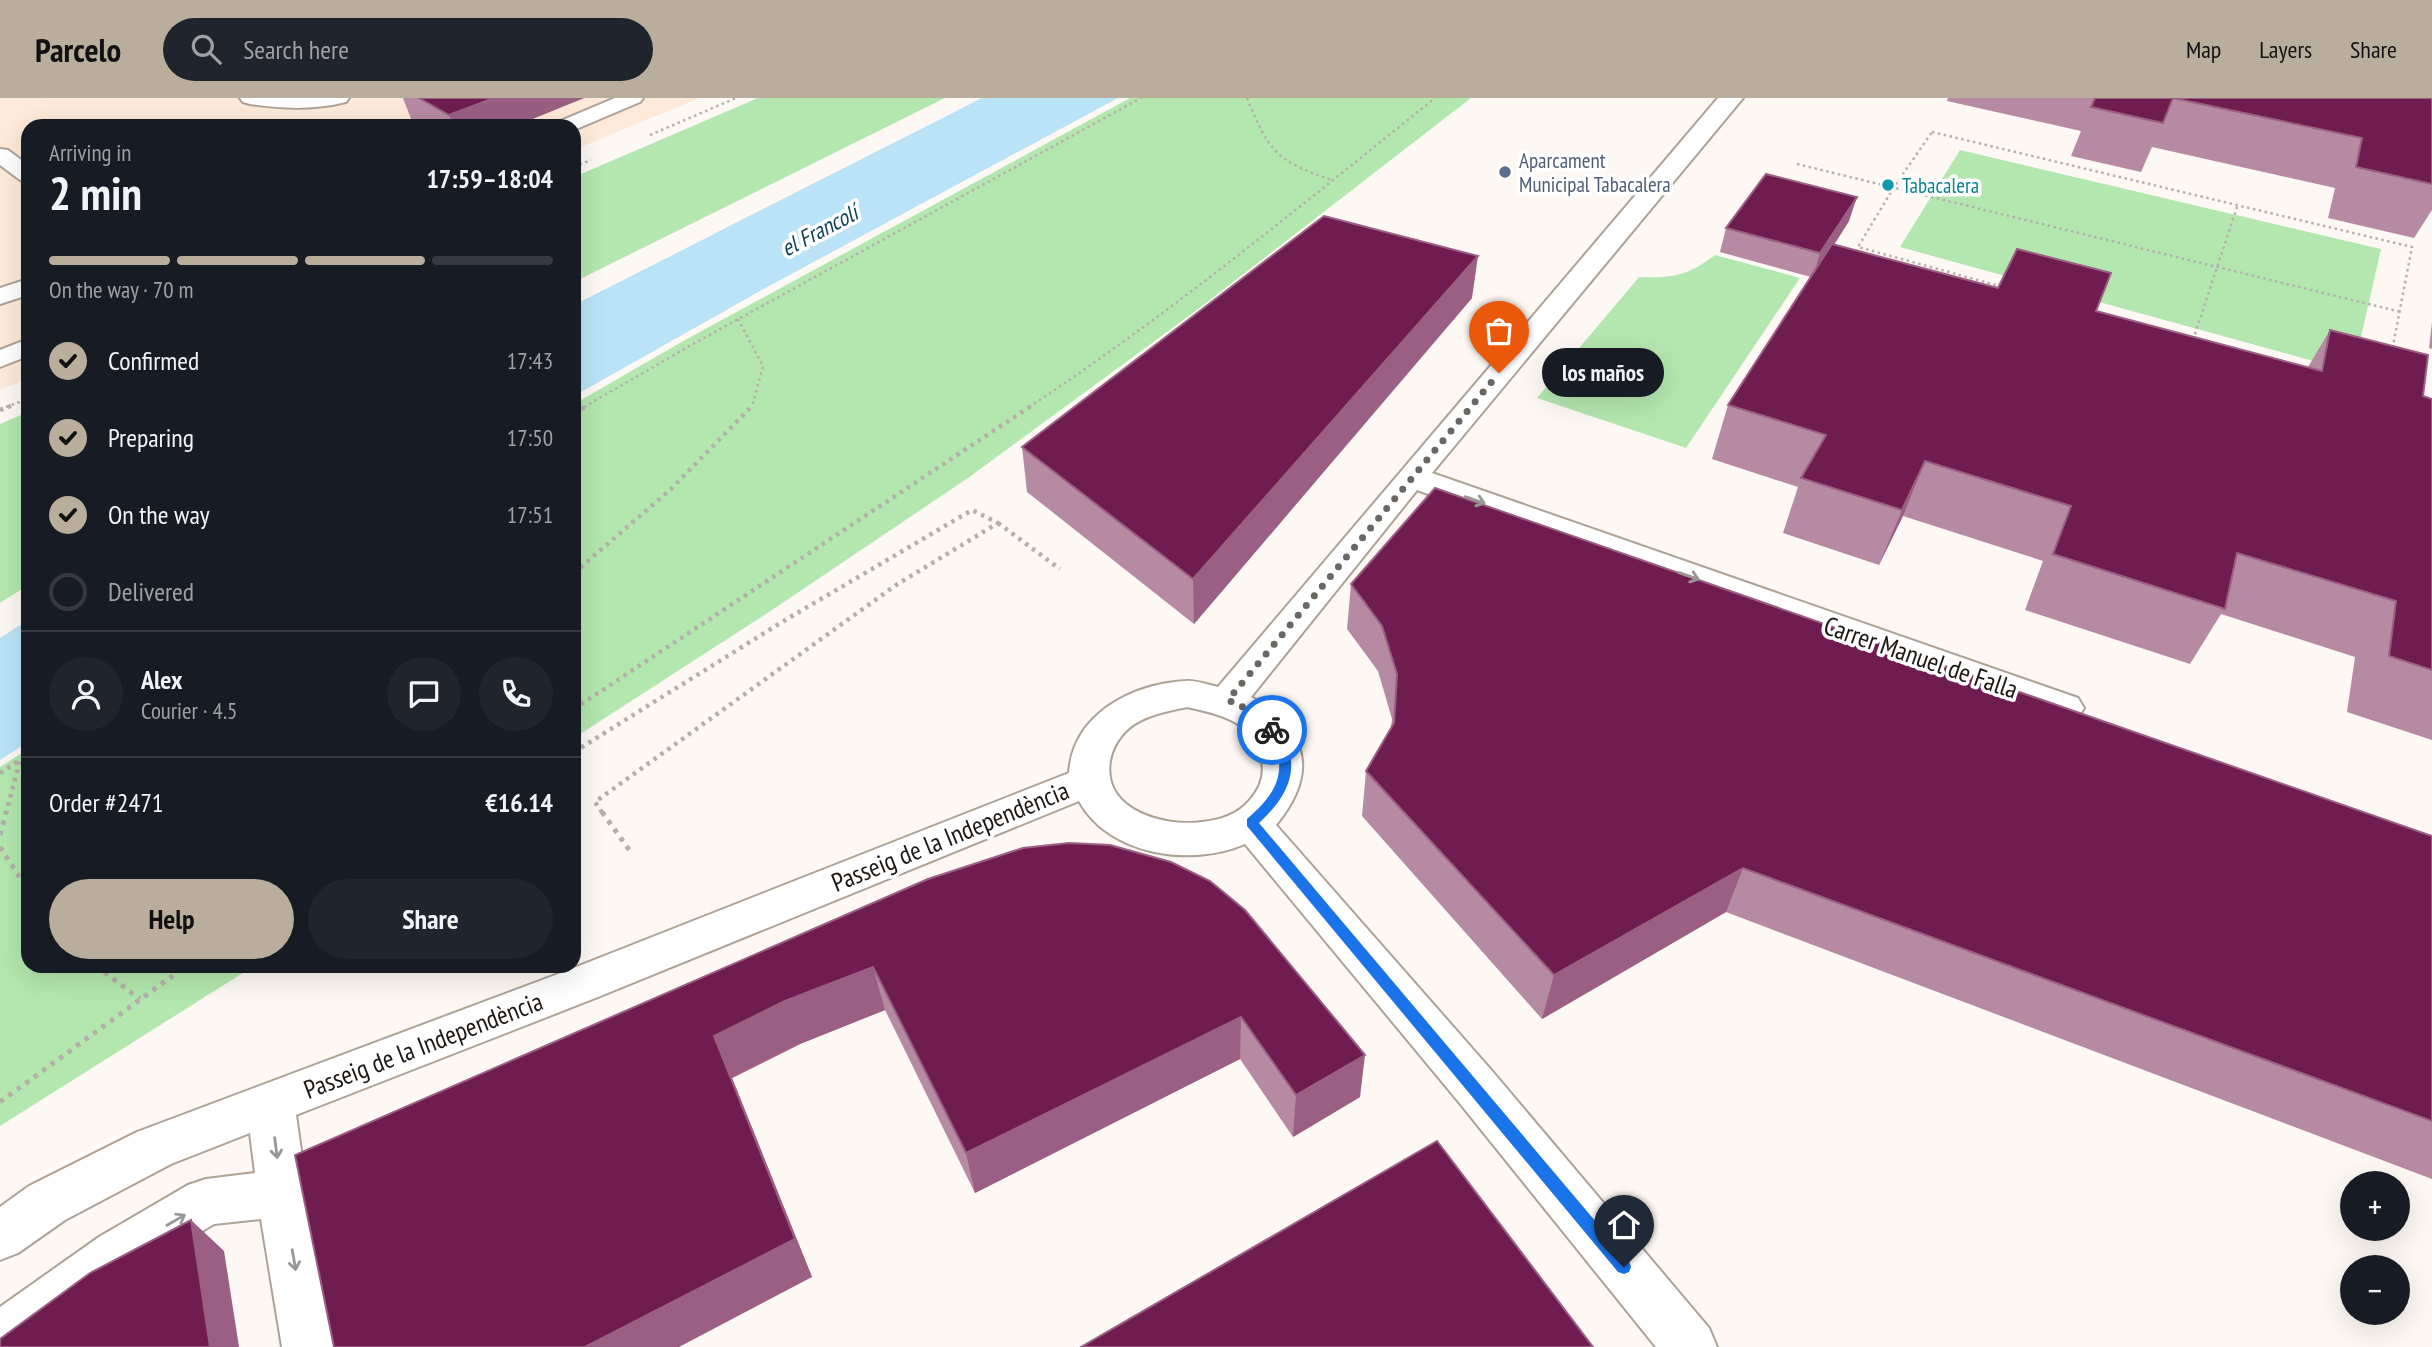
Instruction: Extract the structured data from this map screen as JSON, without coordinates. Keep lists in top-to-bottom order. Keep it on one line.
{"streets":{"street":["Carrer Manuel de Falla","Passeig de la Independència"]},"one_way":["Carrer Manuel de Falla"],"water":["el Francolí"],"places":["Aparcament Municipal Tabacalera","Tabacalera","los maños"],"page":{"header":"Parcelo","search":"Search here","nav":["Map","Layers","Share"],"heading":["2 min","Arriving in","17:59–18:04"],"panel":["Alex","Courier · 4.5","Order #2471","€16.14"],"bar":"On the way · 70 m","list":[["Confirmed","17:43"],["Preparing","17:50"],["On the way","17:51"],"Delivered"],"bubble":"los maños","buttons":["Help","Share"],"map_buttons":["+","−"]}}
